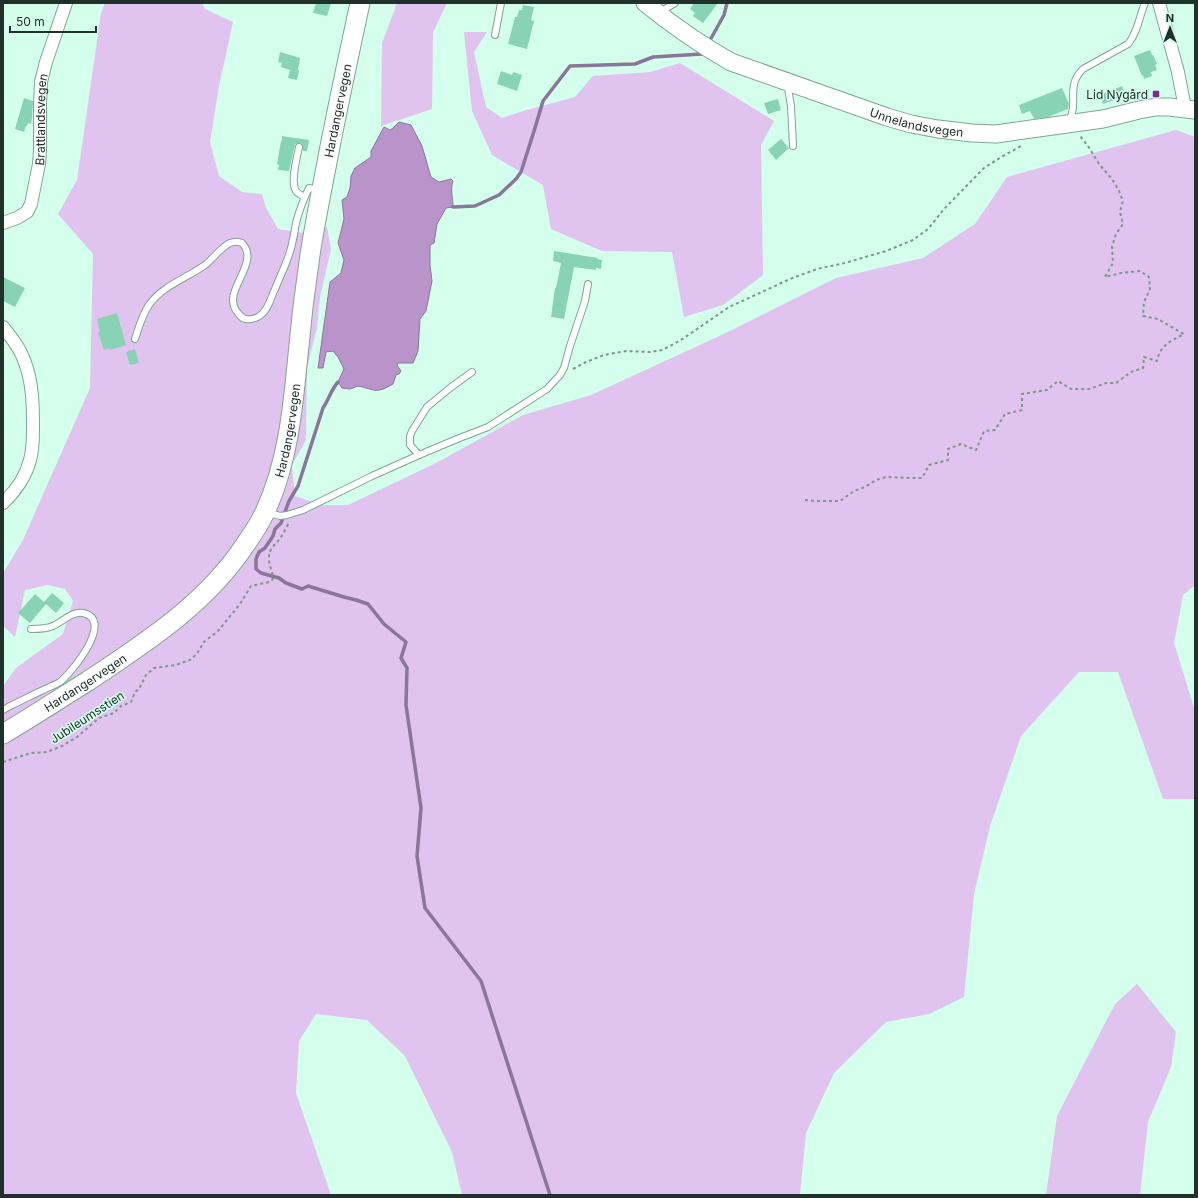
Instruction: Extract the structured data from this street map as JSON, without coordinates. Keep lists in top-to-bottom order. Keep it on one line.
{"streets":{"main road":["Hardangervegen","Unnelandsvegen"],"street":["Brattlandsvegen"],"path":["Jubileumsstien"]},"places":{"transit":["Lid Nygård"]},"scale_bar":"50 m","north":"top"}
